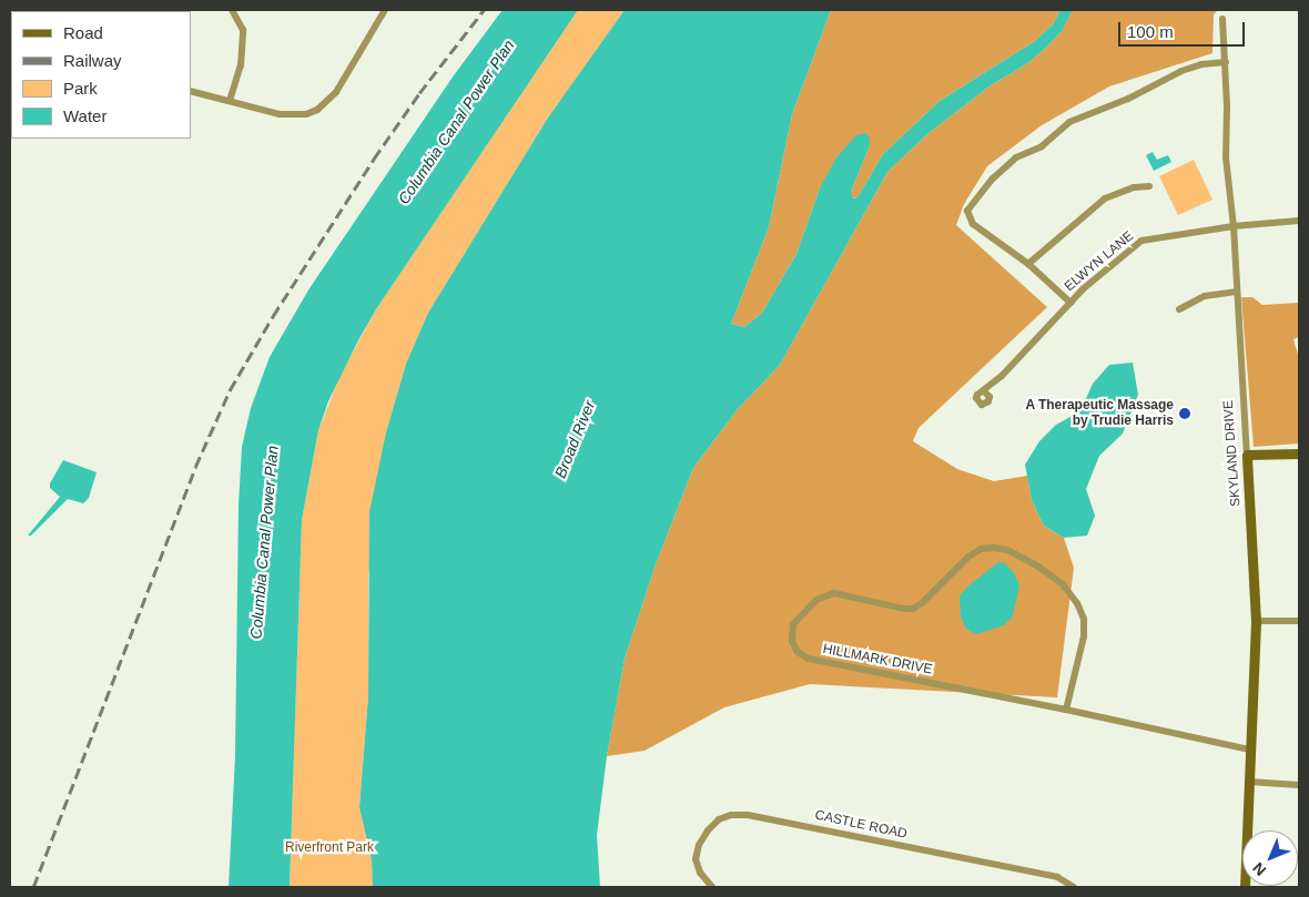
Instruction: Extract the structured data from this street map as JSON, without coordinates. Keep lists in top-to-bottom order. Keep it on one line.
{"streets":{"street":["ELWYN LANE","SKYLAND DRIVE","HILLMARK DRIVE","CASTLE ROAD"]},"crossings":[["ELWYN LANE","SKYLAND DRIVE"],["SKYLAND DRIVE","HILLMARK DRIVE"]],"water":["Columbia Canal Power Plan","Broad River"],"parks":["Riverfront Park"],"places":["A Therapeutic Massage by Trudie Harris"],"legend":["Road","Railway","Park","Water"],"scale_bar":"100 m","north":"bottom left"}
